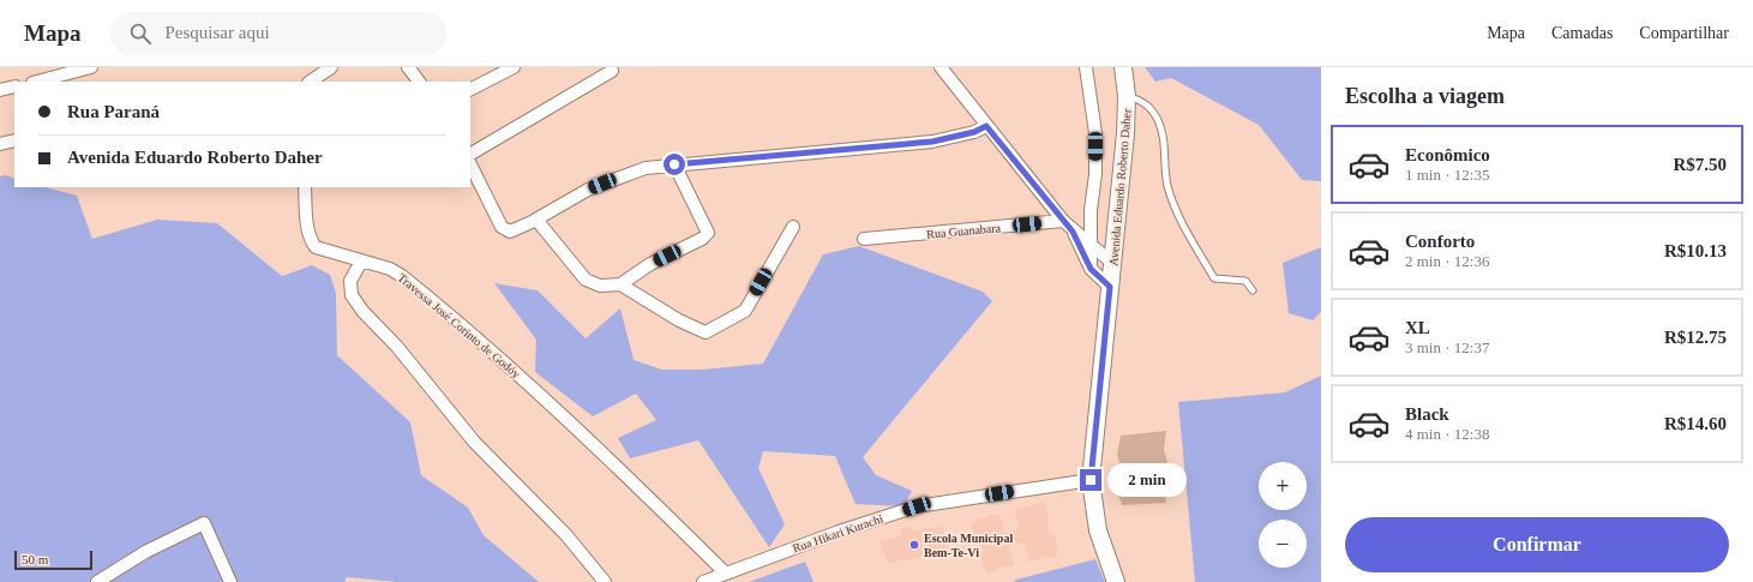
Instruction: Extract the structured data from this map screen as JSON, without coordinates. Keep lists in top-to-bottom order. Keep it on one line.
{"streets":{"main road":["Avenida Eduardo Roberto Daher"],"street":["Rua Guanabara","Travessa José Corinto de Godóy","Rua Hikari Kurachi"]},"crossings":[["Avenida Eduardo Roberto Daher","Rua Hikari Kurachi"],["Travessa José Corinto de Godóy","Rua Hikari Kurachi"]],"places":["Escola Municipal Bem-Te-Vi"],"scale_bar":"50 m","page":{"header":"Mapa","search":"Pesquisar aqui","nav":["Mapa","Camadas","Compartilhar"],"heading":"Escolha a viagem","banner":["Rua Paraná","Avenida Eduardo Roberto Daher"],"list":[{"name":"Econômico","note":"1 min · 12:35","value":"R$7.50"},{"name":"Conforto","note":"2 min · 12:36","value":"R$10.13"},{"name":"XL","note":"3 min · 12:37","value":"R$12.75"},{"name":"Black","note":"4 min · 12:38","value":"R$14.60"}],"map_buttons":["+","−"],"bubble":"2 min","buttons":"Confirmar","scale":"50 m"}}
